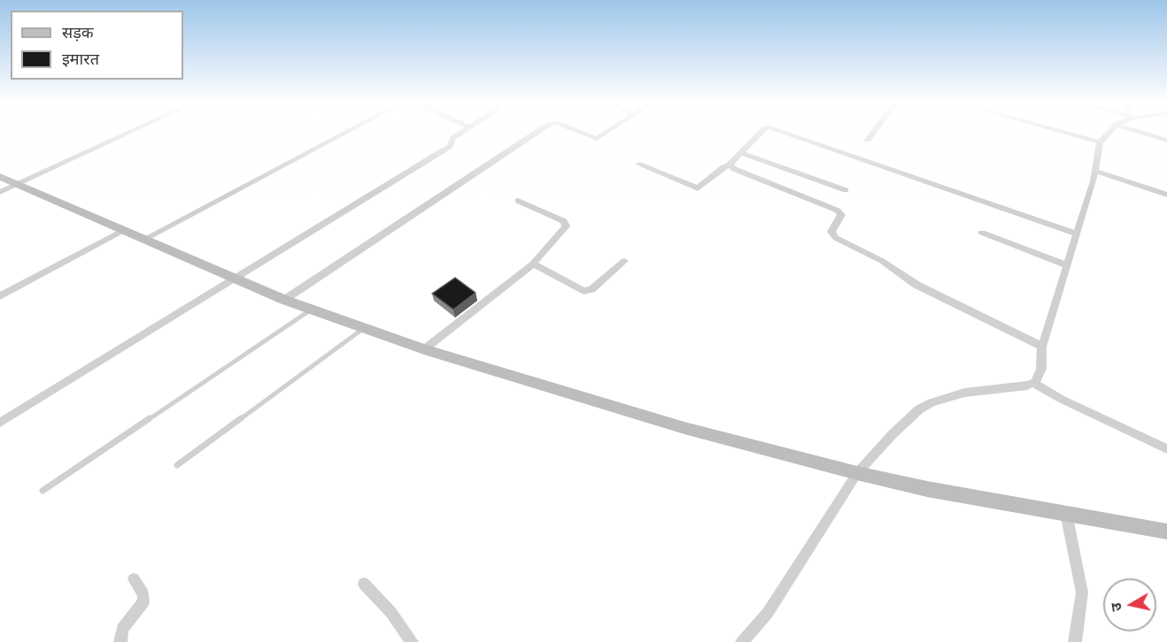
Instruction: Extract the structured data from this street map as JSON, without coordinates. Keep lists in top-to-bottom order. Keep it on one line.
{"legend":["सड़क","इमारत"],"north":"left"}
